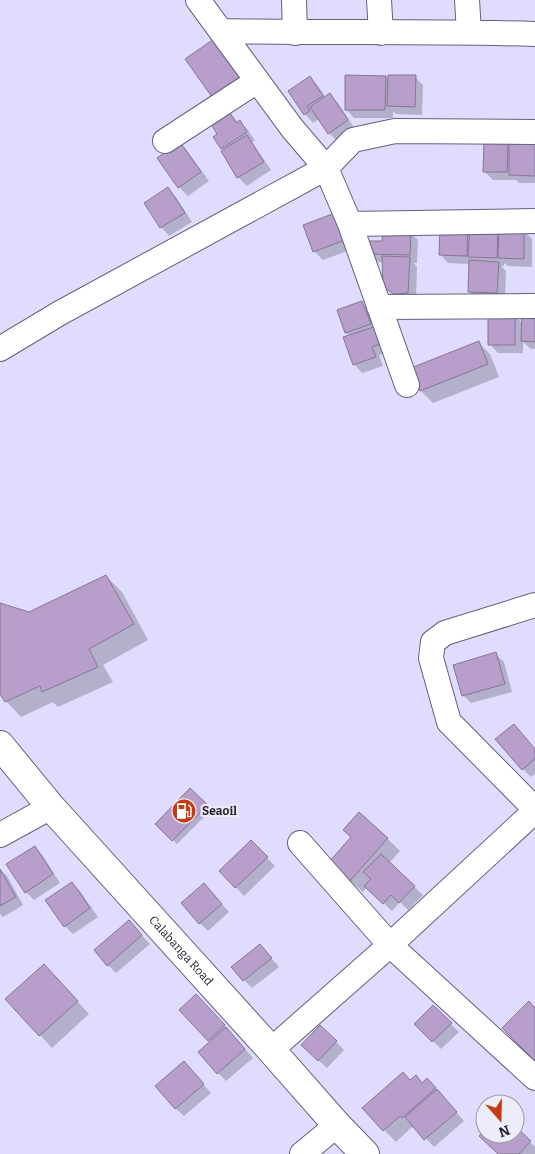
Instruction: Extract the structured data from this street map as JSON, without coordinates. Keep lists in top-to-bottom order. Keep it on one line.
{"streets":{"main road":["Calabanga Road"]},"places":{"fuel station":["Seaoil"]},"north":"bottom"}
